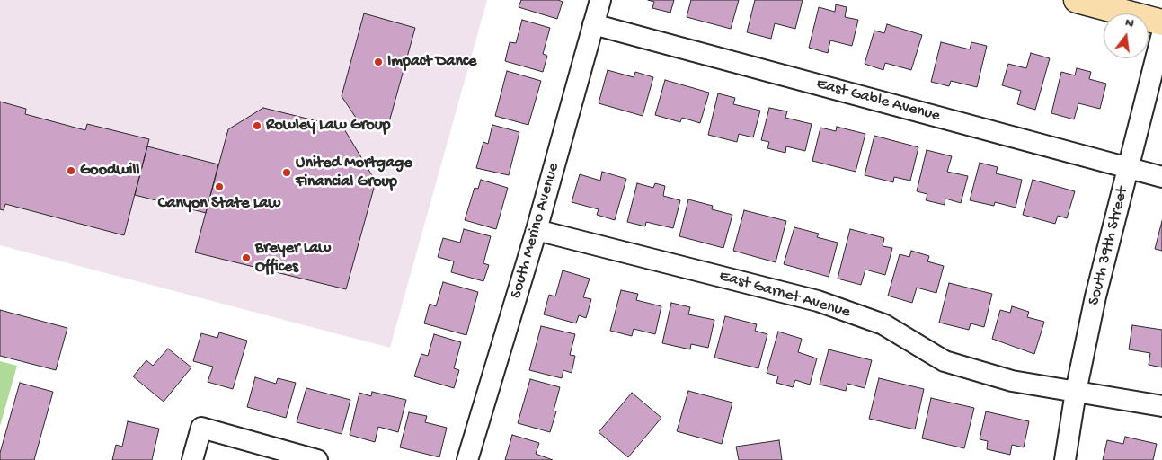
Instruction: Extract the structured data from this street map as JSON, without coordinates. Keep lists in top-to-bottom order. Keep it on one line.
{"streets":{"street":["East Gable Avenue","South Merino Avenue","South 39th Street","East Garnet Avenue"]},"crossings":[["East Gable Avenue","South Merino Avenue"],["East Gable Avenue","South 39th Street"],["South Merino Avenue","East Garnet Avenue"],["South 39th Street","East Garnet Avenue"]],"places":["Impact Dance","Rowley Law Group","Goodwill","United Mortgage Financial Group","Canyon State Law","Breyer Law Offices"],"north":"top"}
